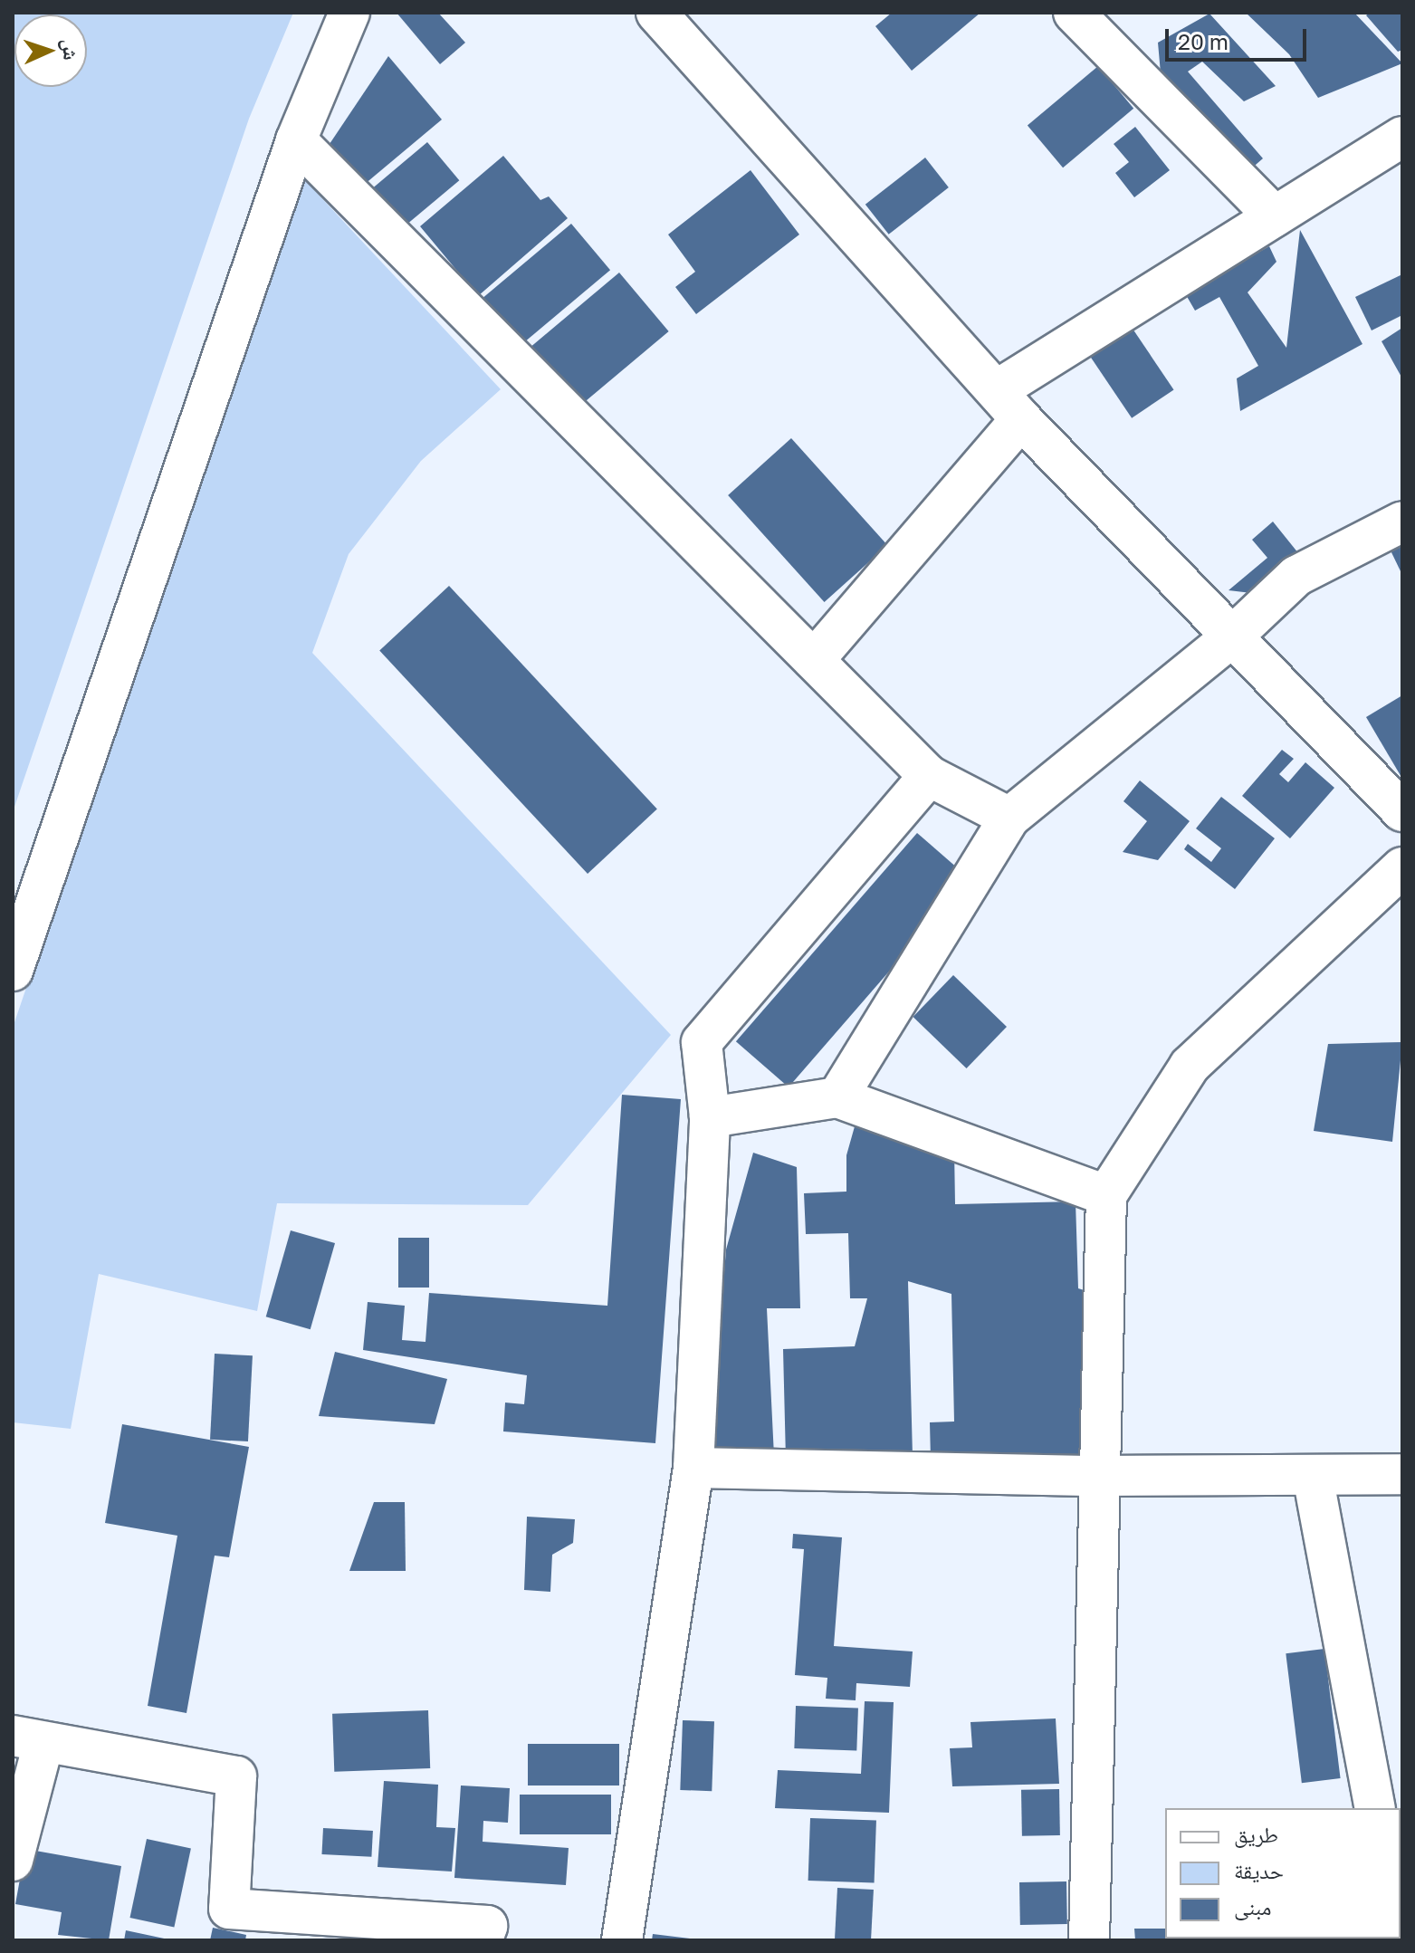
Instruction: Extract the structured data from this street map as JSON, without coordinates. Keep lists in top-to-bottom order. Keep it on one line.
{"legend":["طريق","حديقة","مبنى"],"scale_bar":"20 m","north":"right"}
